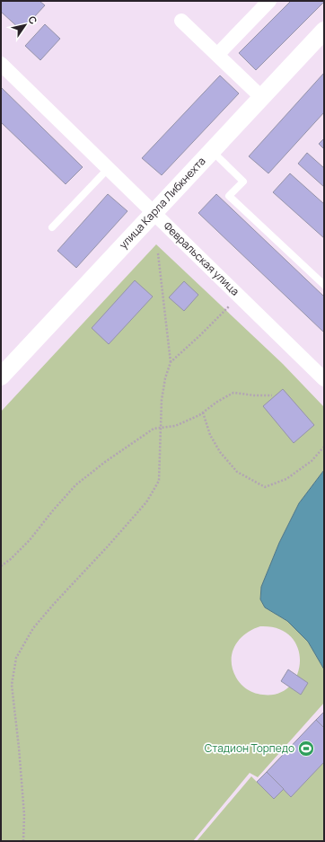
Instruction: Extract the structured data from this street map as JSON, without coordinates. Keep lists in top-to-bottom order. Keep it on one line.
{"streets":{"street":["улица Карла Либкнехта","Февральская улица"]},"crossings":[["улица Карла Либкнехта","Февральская улица"]],"places":{"sports":["Стадион Торпедо"]},"north":"top right"}
